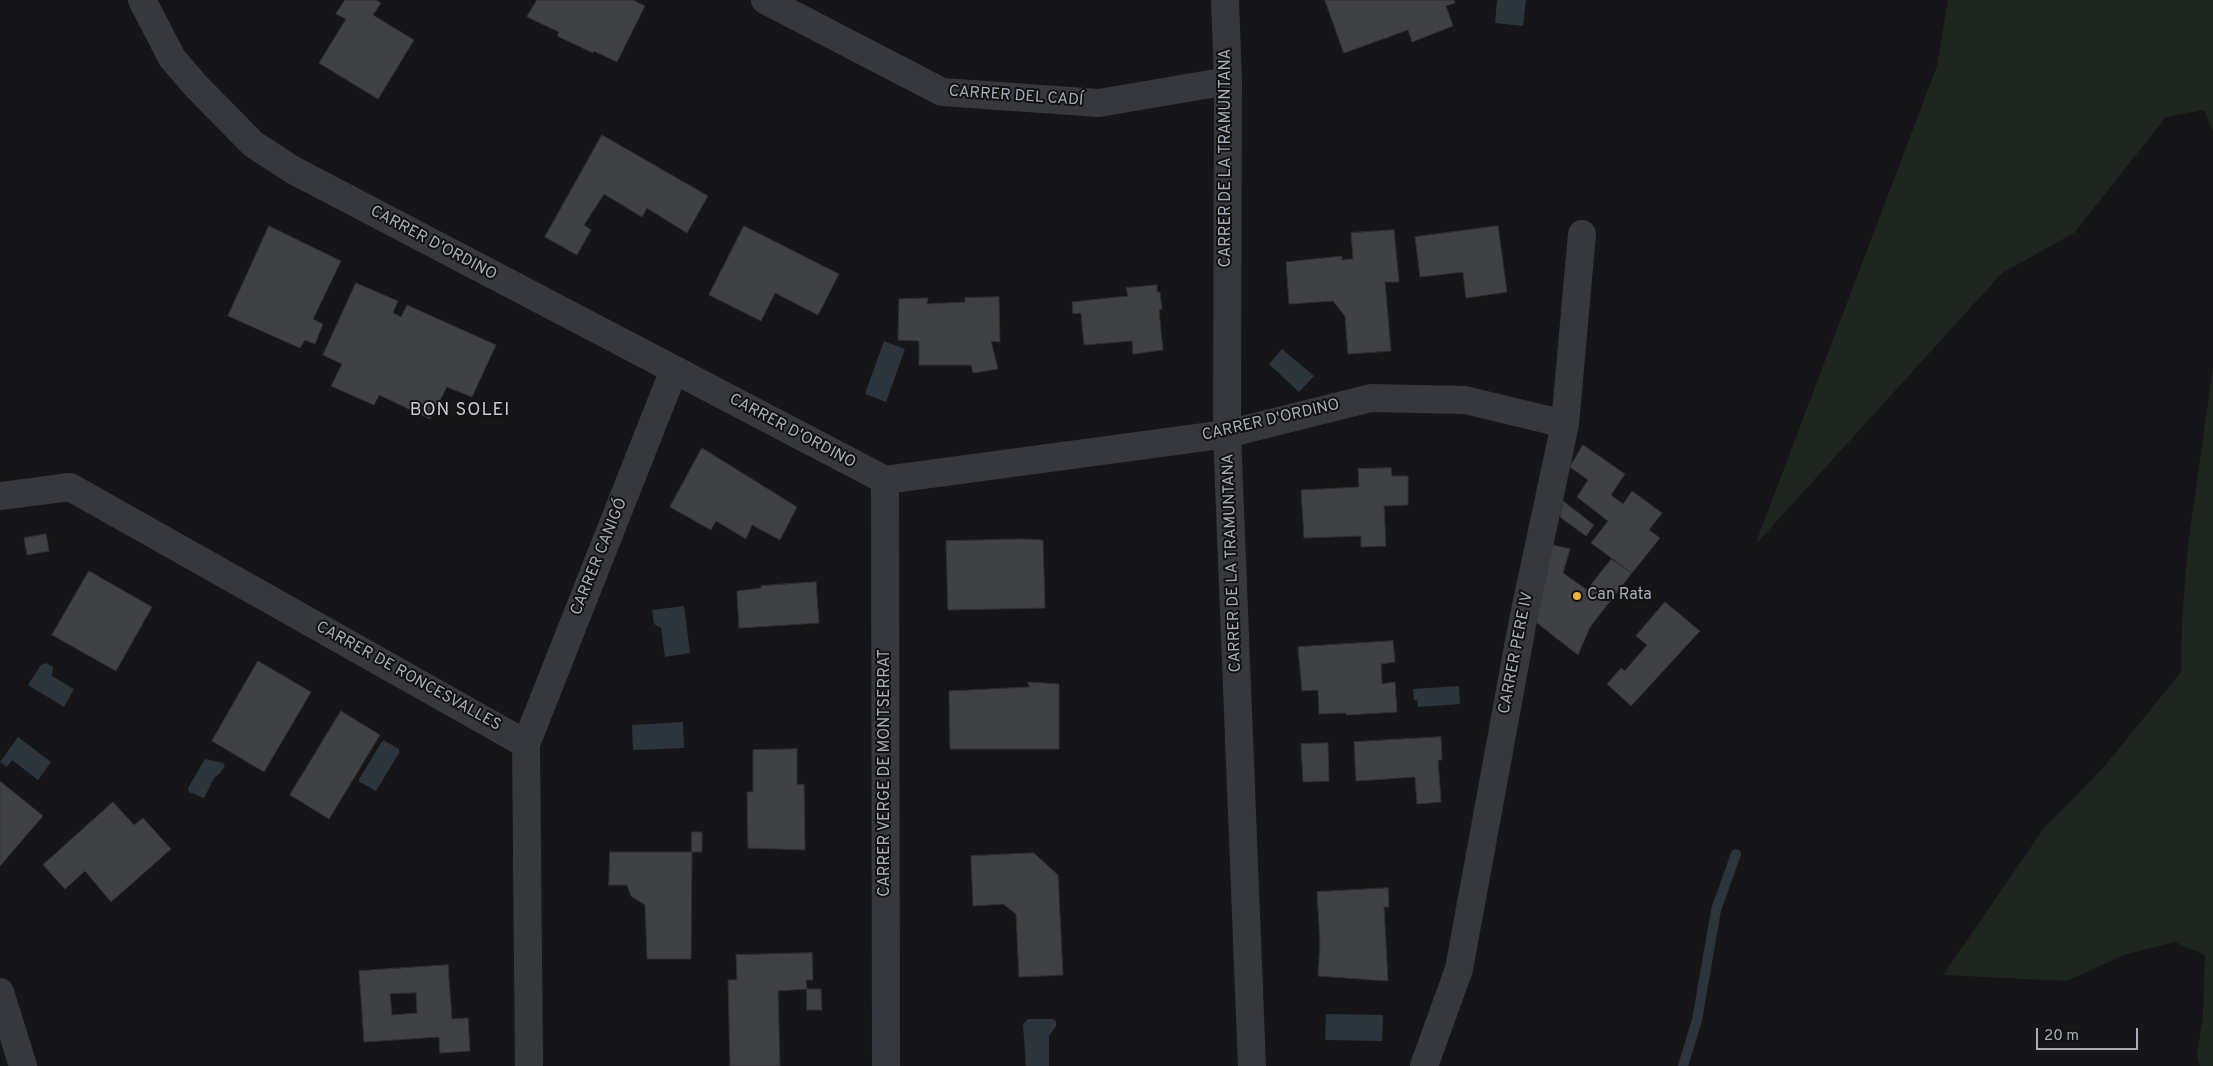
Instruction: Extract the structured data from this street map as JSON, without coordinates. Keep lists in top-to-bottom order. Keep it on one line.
{"streets":{"street":["CARRER DEL CADÍ","CARRER DE LA TRAMUNTANA","CARRER D'ORDINO","CARRER CANIGÓ","CARRER PERE IV","CARRER DE RONCESVALLES","CARRER VERGE DE MONTSERRAT"]},"crossings":[["CARRER DEL CADÍ","CARRER DE LA TRAMUNTANA"],["CARRER DE LA TRAMUNTANA","CARRER D'ORDINO"],["CARRER D'ORDINO","CARRER CANIGÓ"],["CARRER D'ORDINO","CARRER PERE IV"],["CARRER D'ORDINO","CARRER VERGE DE MONTSERRAT"],["CARRER CANIGÓ","CARRER DE RONCESVALLES"]],"districts":["BON SOLEI"],"places":["Can Rata"],"scale_bar":"20 m"}
